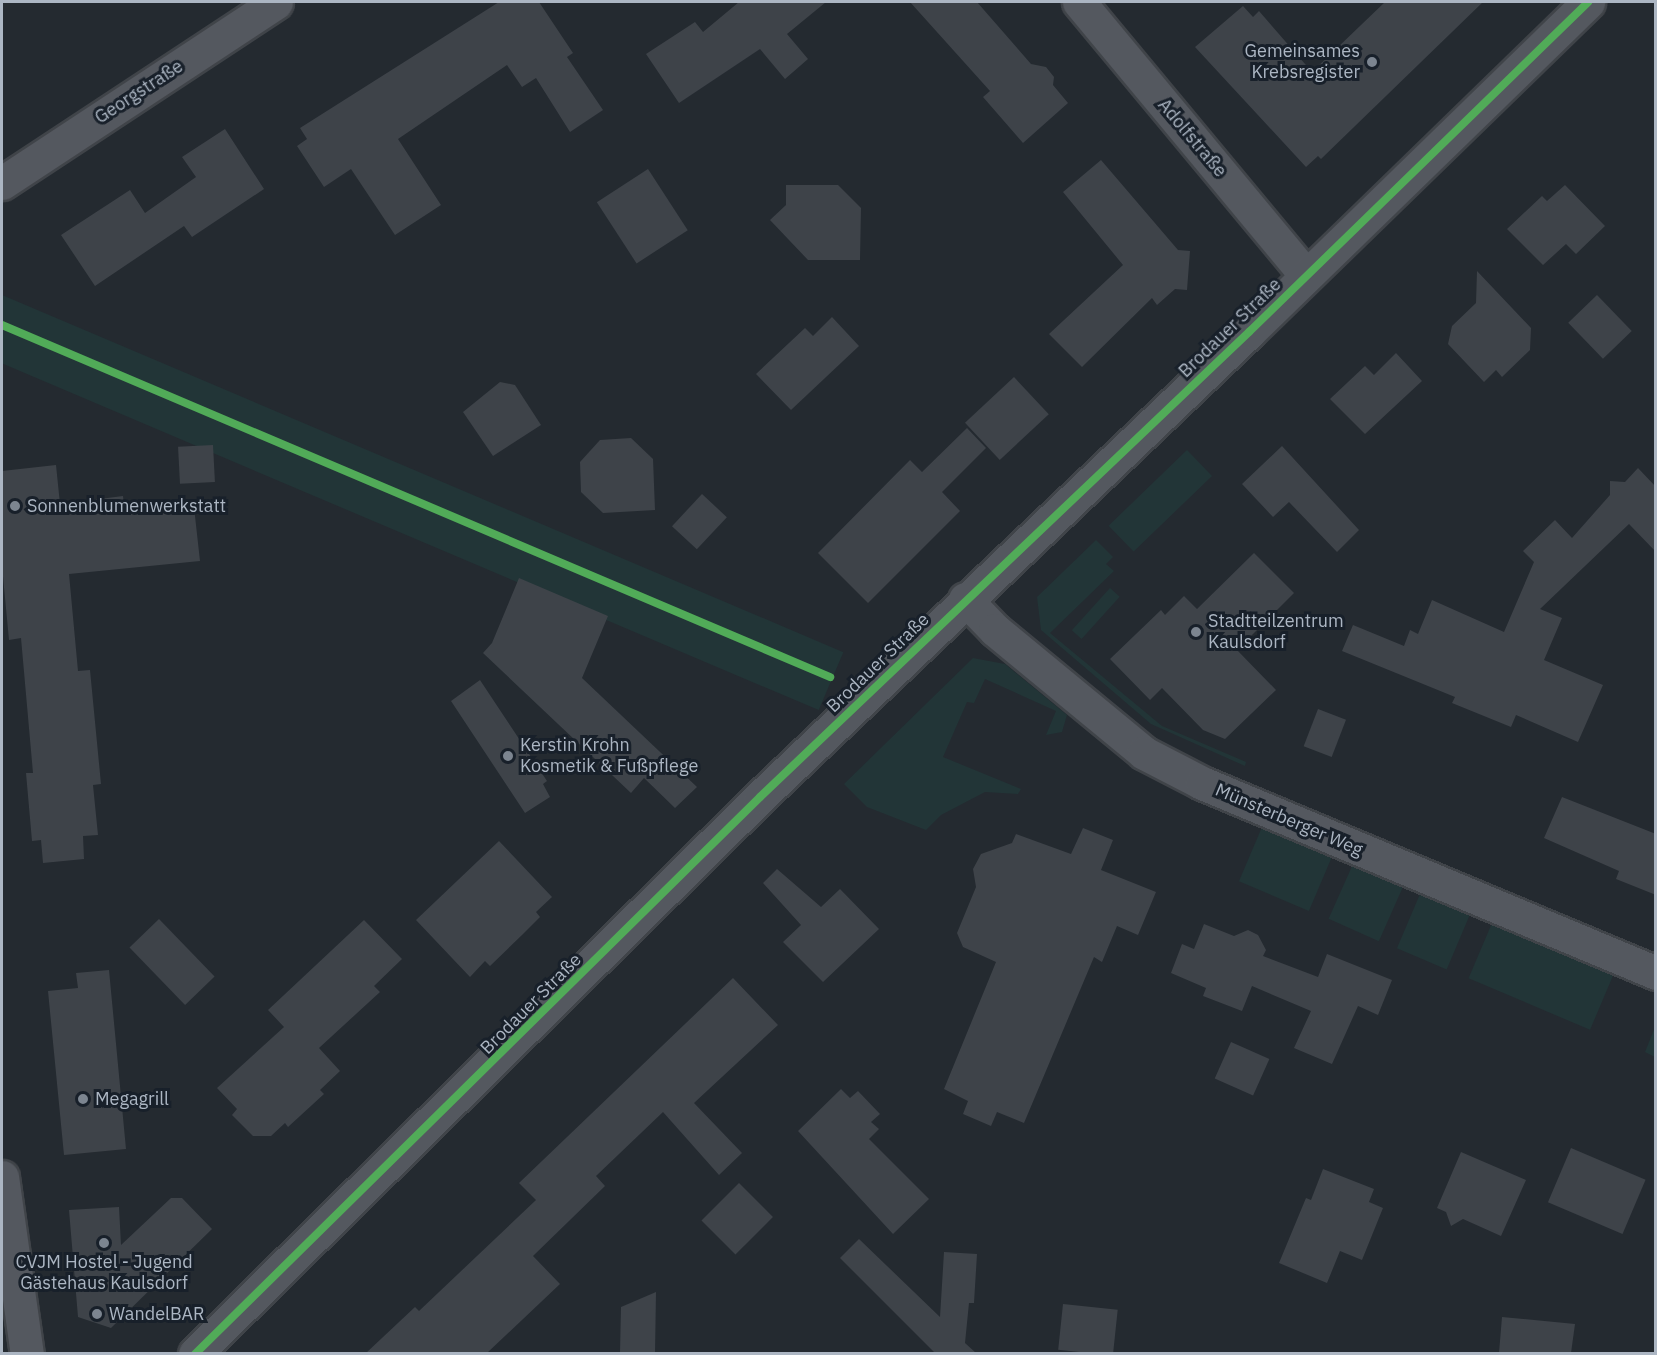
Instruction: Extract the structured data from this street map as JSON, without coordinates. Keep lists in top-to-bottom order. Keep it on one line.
{"streets":{"street":["Georgstraße","Adolfstraße","Brodauer Straße","Münsterberger Weg"]},"crossings":[["Adolfstraße","Brodauer Straße"],["Brodauer Straße","Münsterberger Weg"]],"places":["Gemeinsames Krebsregister","Sonnenblumenwerkstatt","Stadtteilzentrum Kaulsdorf","Kerstin Krohn Kosmetik & Fußpflege","Megagrill","CVJM Hostel - Jugend Gästehaus Kaulsdorf","WandelBAR"]}
